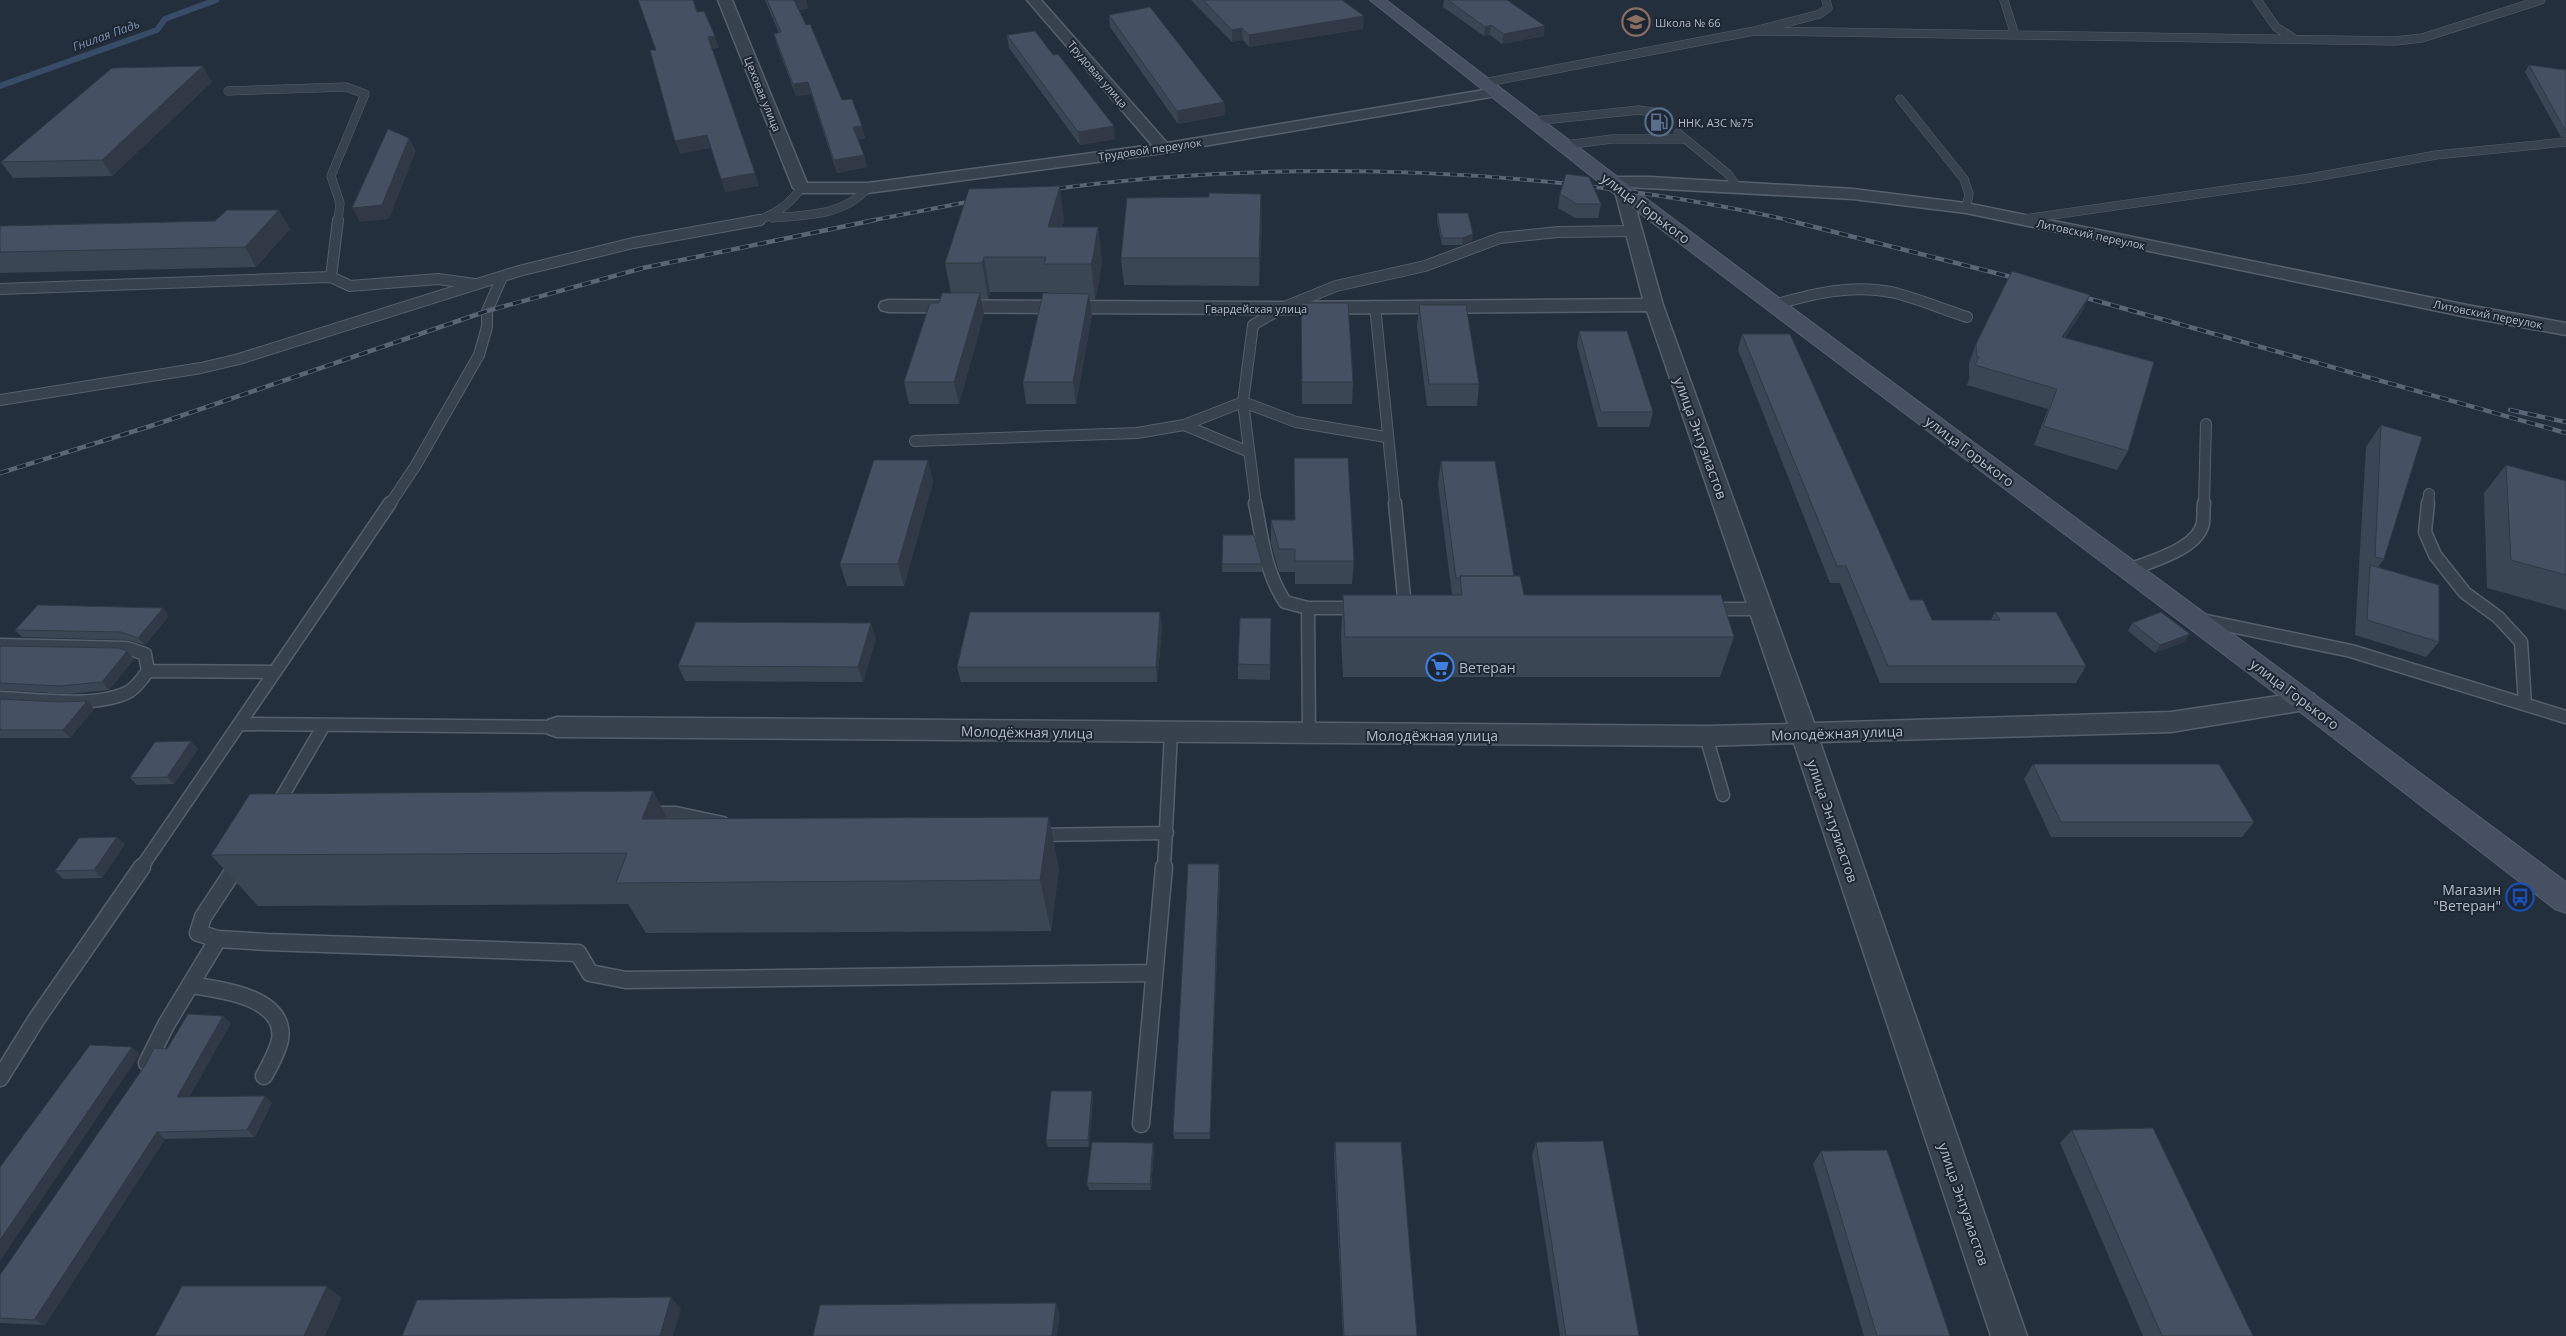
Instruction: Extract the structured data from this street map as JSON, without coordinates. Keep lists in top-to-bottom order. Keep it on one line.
{"streets":{"main road":["улица Горького"],"street":["Трудовая улица","Цеховая улица","Трудовой переулок","Литовский переулок","Гвардейская улица","улица Энтузиастов","Молодёжная улица"]},"crossings":[["Трудовая улица","Трудовой переулок"],["Цеховая улица","Трудовой переулок"],["Трудовой переулок","улица Горького"],["улица Горького","Литовский переулок"],["улица Горького","улица Энтузиастов"],["улица Горького","Молодёжная улица"],["Литовский переулок","улица Энтузиастов"],["Гвардейская улица","улица Энтузиастов"],["улица Энтузиастов","Молодёжная улица"]],"water":["Гнилая Падь"],"places":{"school or university":["Школа № 66"],"fuel station":["ННК, АЗС №75"],"supermarket":["Ветеран"],"bus stop":["Магазин \"Ветеран\""]}}
